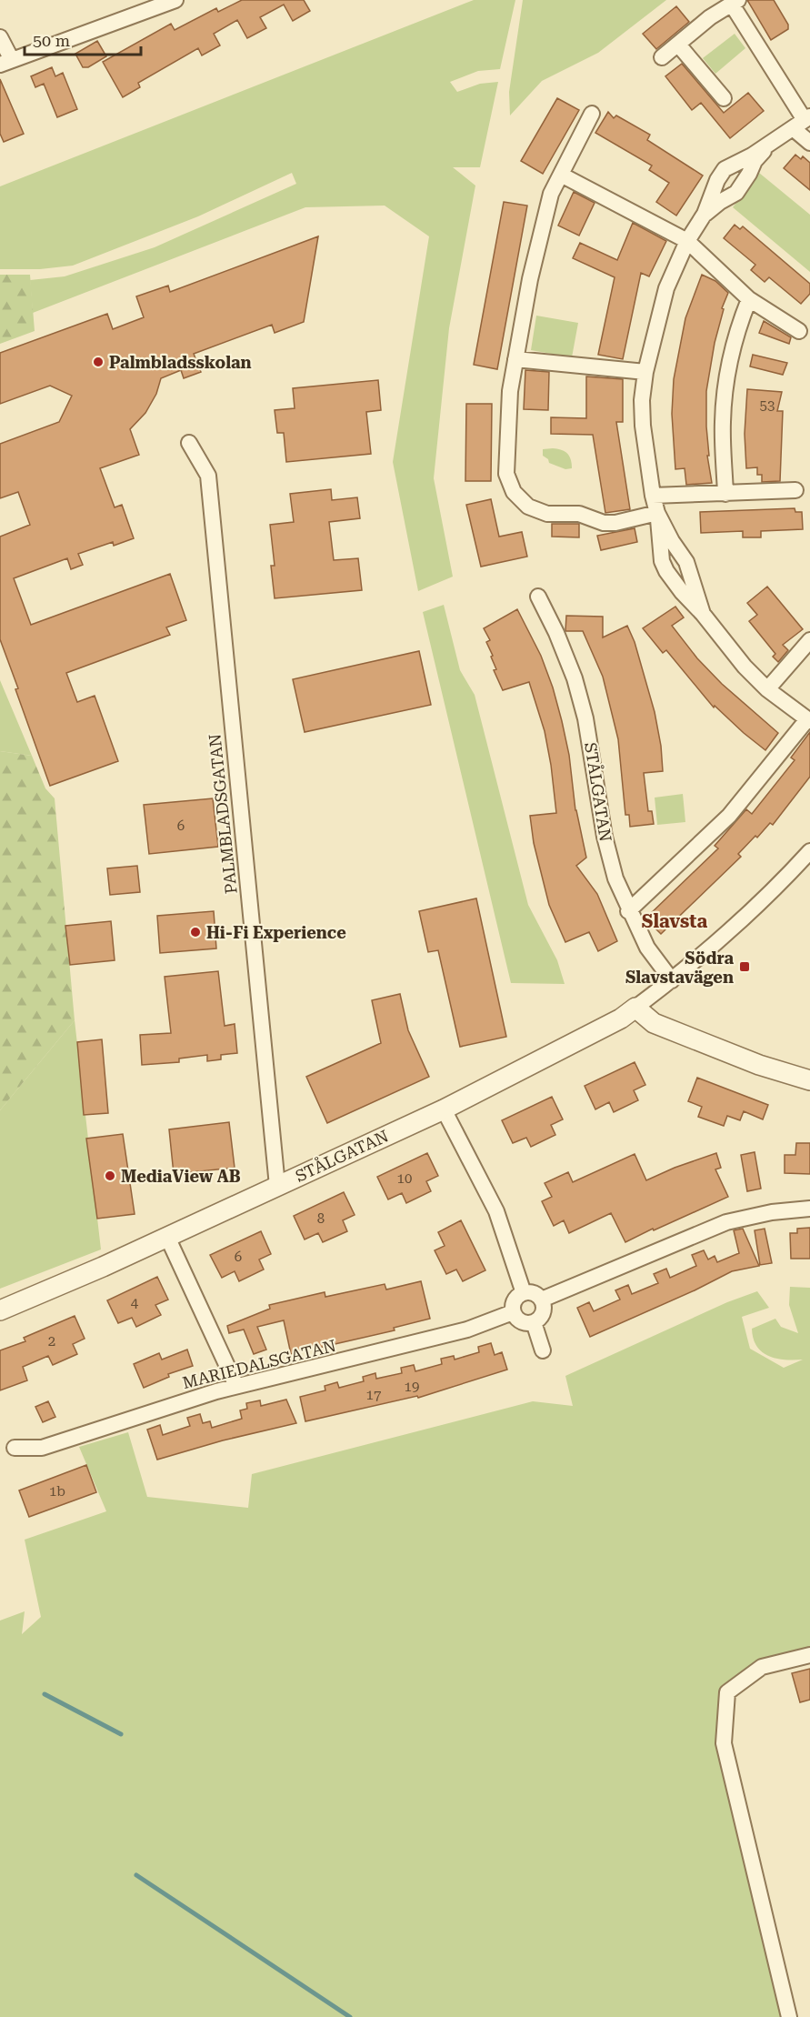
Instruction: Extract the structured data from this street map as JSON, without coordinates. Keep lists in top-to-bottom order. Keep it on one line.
{"streets":{"street":["STÅLGATAN","PALMBLADSGATAN","MARIEDALSGATAN"]},"crossings":[["STÅLGATAN","PALMBLADSGATAN"]],"districts":["Slavsta"],"places":{"other":["Palmbladsskolan","Hi-Fi Experience","MediaView AB"],"transit":["Södra Slavstavägen"]},"house_numbers":["53","6","10","8","6","4","2","19","17","1b"],"scale_bar":"50 m"}
